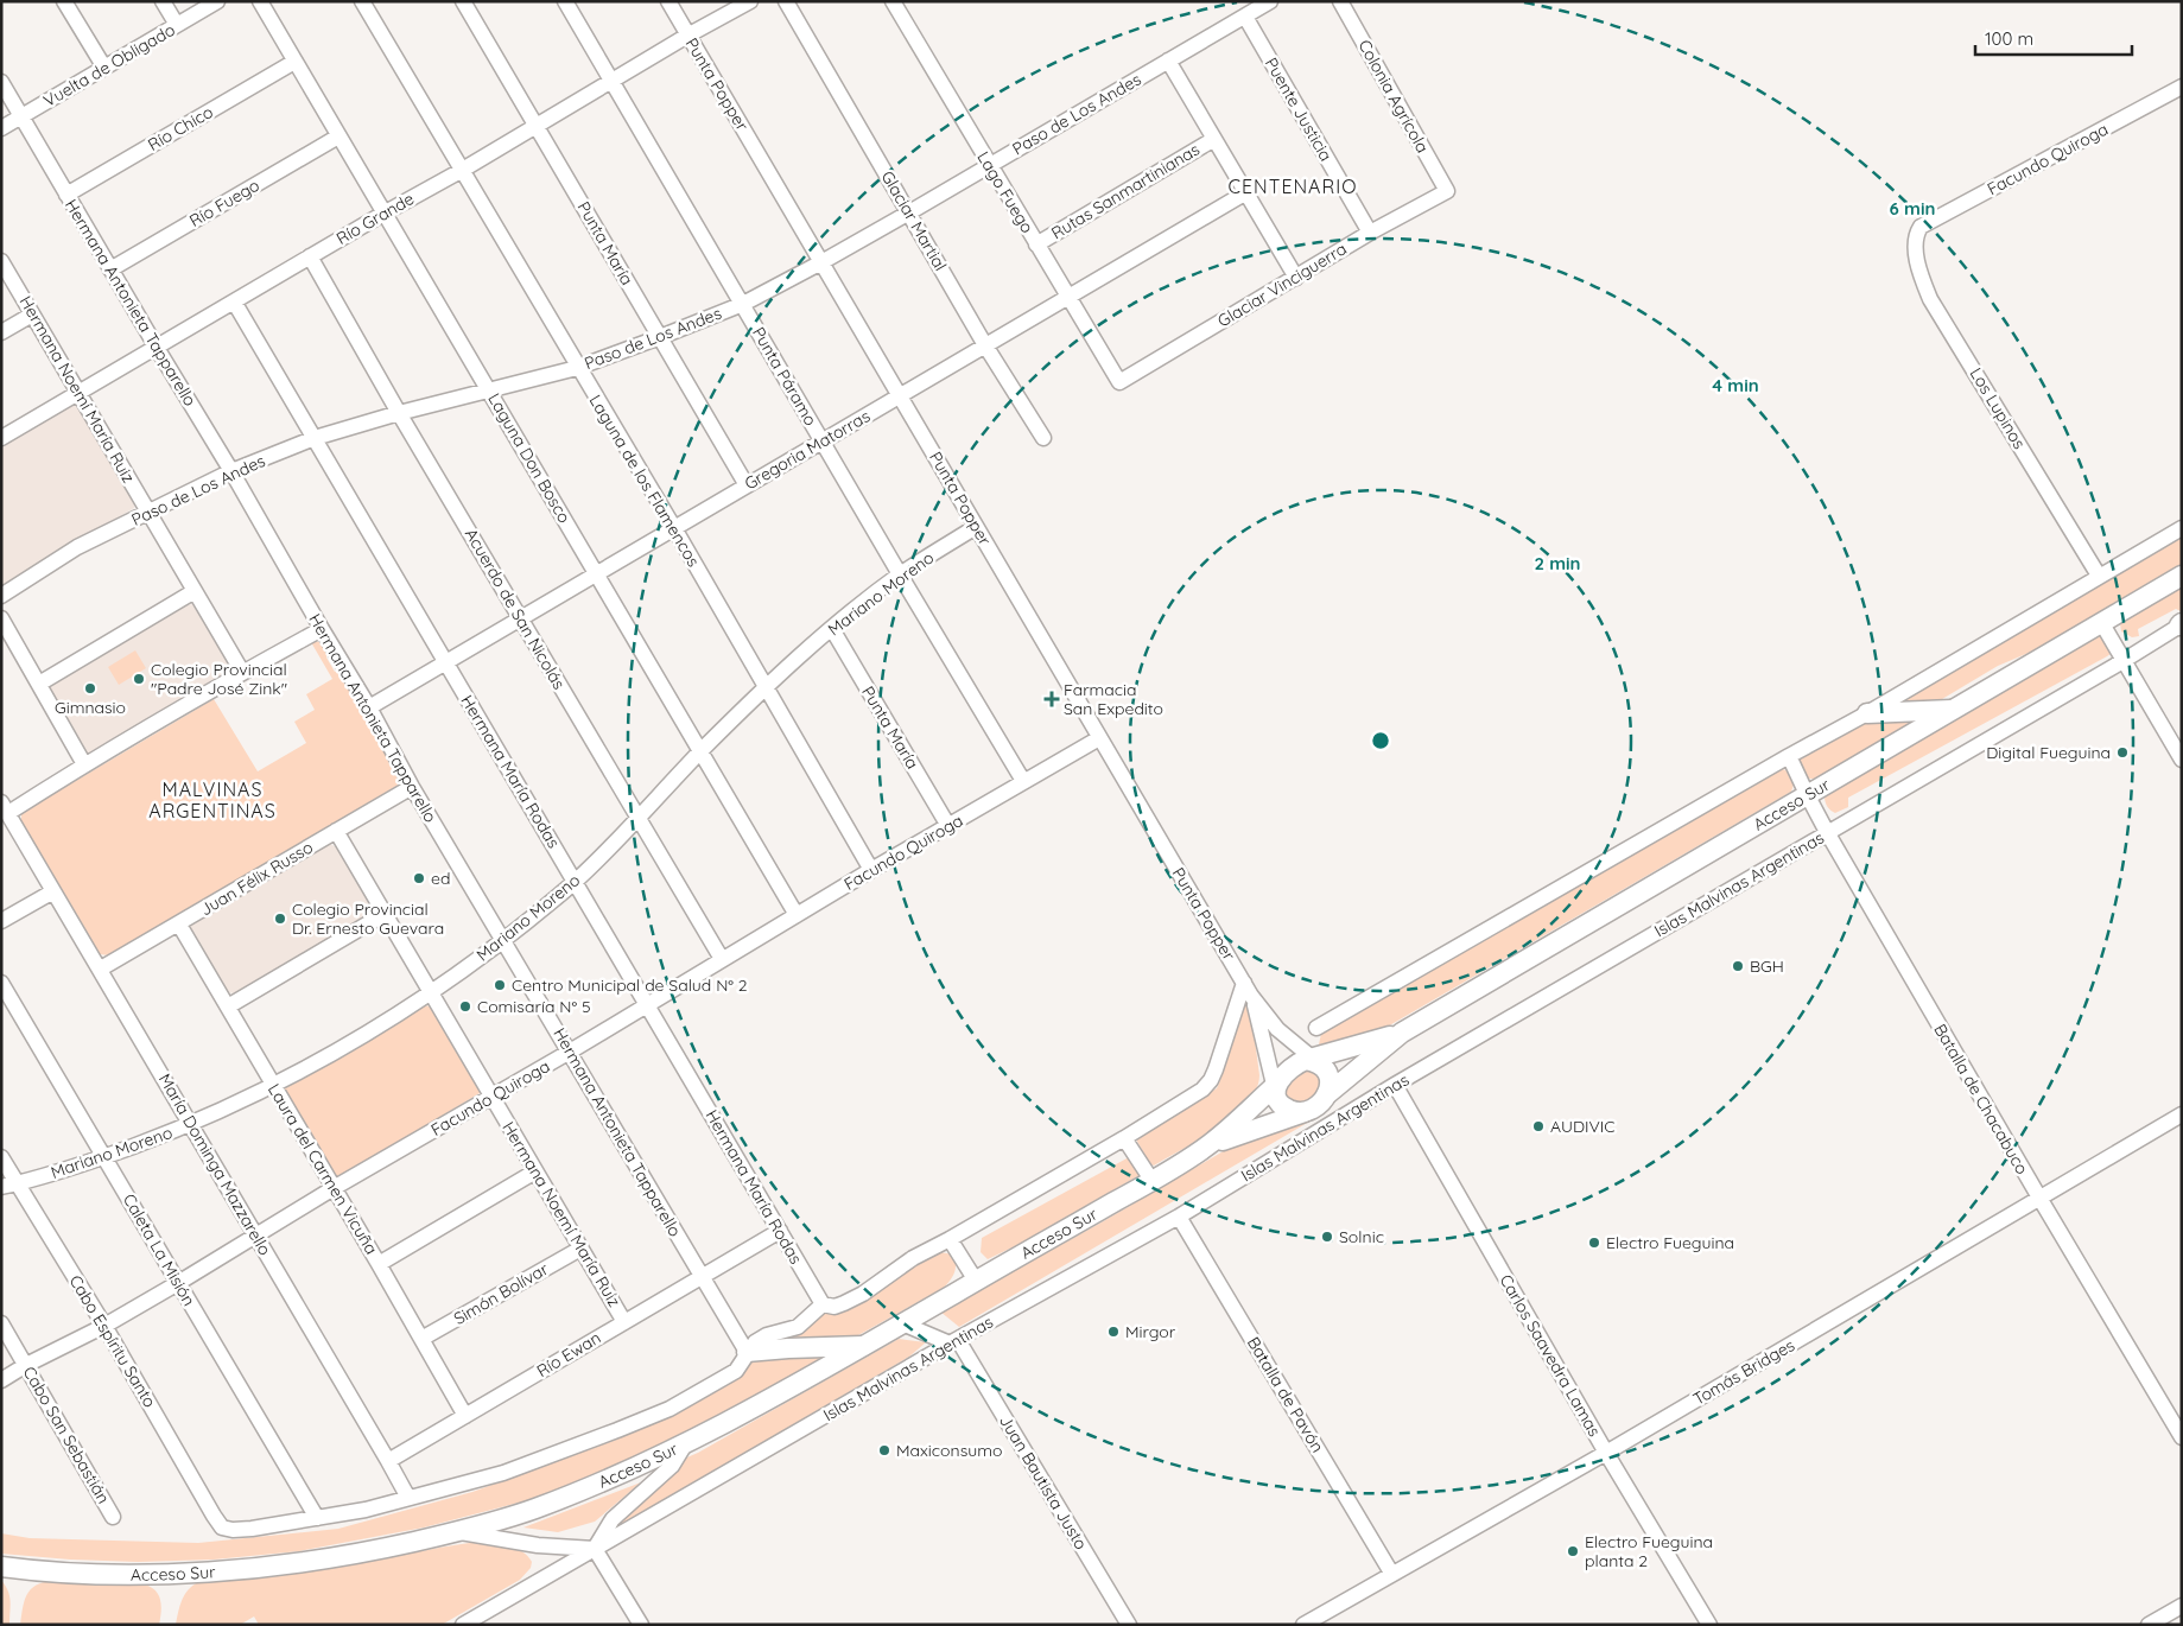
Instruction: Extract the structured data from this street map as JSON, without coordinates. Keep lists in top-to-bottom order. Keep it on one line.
{"streets":{"main road":["Acceso Sur"],"street":["Vuelta de Obligado","Punta Popper","Colonia Agrícola","Puente Justicia","Paso de Los Andes","Río Chico","Facundo Quiroga","Rutas Sanmartinianas","Lago Fuego","Río Fuego","Río Grande","Glaciar Martial","Punta María","Glaciar Vinciguerra","Hermana Antonieta Tapparello","Punta Páramo","Hermana Noemí María Ruiz","Los Lupinos","Gregoria Matorras","Laguna Don Bosco","Laguna de los Flamencos","Mariano Moreno","Acuerdo de San Nicolás","Hermana María Rodas","Juan Félix Russo","Islas Malvinas Argentinas","Batalla de Chacabuco","María Dominga Mazzarello","Laura del Carmen Vicuña","Caleta La Misión","Simón Bolívar","Cabo Espíritu Santo","Río Ewan","Carlos Saavedra Lamas","Tomás Bridges","Batalla de Pavón","Cabo San Sebastián","Juan Bautista Justo"]},"crossings":[["Vuelta de Obligado","Hermana Antonieta Tapparello"],["Punta Popper","Paso de Los Andes"],["Punta Popper","Facundo Quiroga"],["Punta Popper","Río Grande"],["Punta Popper","Gregoria Matorras"],["Punta Popper","Mariano Moreno"],["Punta Popper","Acceso Sur"],["Colonia Agrícola","Glaciar Vinciguerra"],["Puente Justicia","Paso de Los Andes"],["Puente Justicia","Glaciar Vinciguerra"],["Paso de Los Andes","Lago Fuego"],["Paso de Los Andes","Glaciar Martial"],["Paso de Los Andes","Punta María"],["Paso de Los Andes","Hermana Antonieta Tapparello"],["Paso de Los Andes","Punta Páramo"],["Paso de Los Andes","Hermana Noemí María Ruiz"],["Paso de Los Andes","Laguna Don Bosco"],["Paso de Los Andes","Laguna de los Flamencos"],["Paso de Los Andes","Acuerdo de San Nicolás"],["Paso de Los Andes","Hermana María Rodas"],["Río Chico","Hermana Antonieta Tapparello"],["Río Chico","Laguna Don Bosco"],["Facundo Quiroga","Punta María"],["Facundo Quiroga","Hermana Antonieta Tapparello"],["Facundo Quiroga","Punta Páramo"],["Facundo Quiroga","Hermana Noemí María Ruiz"],["Facundo Quiroga","Los Lupinos"],["Facundo Quiroga","Laguna Don Bosco"],["Facundo Quiroga","Laguna de los Flamencos"],["Facundo Quiroga","Acuerdo de San Nicolás"],["Facundo Quiroga","Hermana María Rodas"],["Facundo Quiroga","María Dominga Mazzarello"],["Facundo Quiroga","Laura del Carmen Vicuña"],["Facundo Quiroga","Caleta La Misión"],["Facundo Quiroga","Cabo Espíritu Santo"],["Facundo Quiroga","Cabo San Sebastián"],["Rutas Sanmartinianas","Lago Fuego"],["Lago Fuego","Glaciar Vinciguerra"],["Lago Fuego","Gregoria Matorras"],["Río Fuego","Hermana Antonieta Tapparello"],["Río Fuego","Laguna Don Bosco"],["Río Grande","Punta María"],["Río Grande","Hermana Antonieta Tapparello"],["Río Grande","Punta Páramo"],["Río Grande","Hermana Noemí María Ruiz"],["Río Grande","Laguna Don Bosco"],["Río Grande","Laguna de los Flamencos"],["Río Grande","Acuerdo de San Nicolás"],["Río Grande","Hermana María Rodas"],["Glaciar Martial","Gregoria Matorras"],["Punta María","Gregoria Matorras"],["Punta María","Mariano Moreno"],["Hermana Antonieta Tapparello","Gregoria Matorras"],["Hermana Antonieta Tapparello","Mariano Moreno"],["Hermana Antonieta Tapparello","Juan Félix Russo"],["Hermana Antonieta Tapparello","Río Ewan"],["Punta Páramo","Gregoria Matorras"],["Punta Páramo","Mariano Moreno"],["Hermana Noemí María Ruiz","Mariano Moreno"],["Hermana Noemí María Ruiz","Juan Félix Russo"],["Hermana Noemí María Ruiz","Simón Bolívar"],["Hermana Noemí María Ruiz","Río Ewan"],["Gregoria Matorras","Laguna Don Bosco"],["Gregoria Matorras","Laguna de los Flamencos"],["Gregoria Matorras","Acuerdo de San Nicolás"],["Gregoria Matorras","Hermana María Rodas"],["Laguna Don Bosco","Mariano Moreno"],["Laguna de los Flamencos","Mariano Moreno"],["Mariano Moreno","Acuerdo de San Nicolás"],["Mariano Moreno","Hermana María Rodas"],["Mariano Moreno","María Dominga Mazzarello"],["Mariano Moreno","Laura del Carmen Vicuña"],["Mariano Moreno","Caleta La Misión"],["Mariano Moreno","Cabo Espíritu Santo"],["Hermana María Rodas","Río Ewan"],["Acceso Sur","Batalla de Chacabuco"],["Juan Félix Russo","María Dominga Mazzarello"],["Juan Félix Russo","Laura del Carmen Vicuña"],["Islas Malvinas Argentinas","Batalla de Chacabuco"],["Islas Malvinas Argentinas","Carlos Saavedra Lamas"],["Islas Malvinas Argentinas","Batalla de Pavón"],["Islas Malvinas Argentinas","Juan Bautista Justo"],["Batalla de Chacabuco","Tomás Bridges"],["María Dominga Mazzarello","Río Ewan"],["Laura del Carmen Vicuña","Simón Bolívar"],["Laura del Carmen Vicuña","Río Ewan"],["Caleta La Misión","Cabo Espíritu Santo"],["Carlos Saavedra Lamas","Tomás Bridges"],["Tomás Bridges","Batalla de Pavón"]],"districts":["CENTENARIO","MALVINAS ARGENTINAS"],"places":{"other":["Colegio Provincial \"Padre José Zink\"","Gimnasio","Digital Fueguina","ed","Colegio Provincial Dr. Ernesto Guevara","BGH","Centro Municipal de Salud N° 2","Comisaría N° 5","AUDIVIC","Solnic","Electro Fueguina","Mirgor","Maxiconsumo","Electro Fueguina planta 2"],"health":["Farmacia San Expedito"]},"scale_bar":"100 m","rings":["6 min","4 min","2 min"]}
